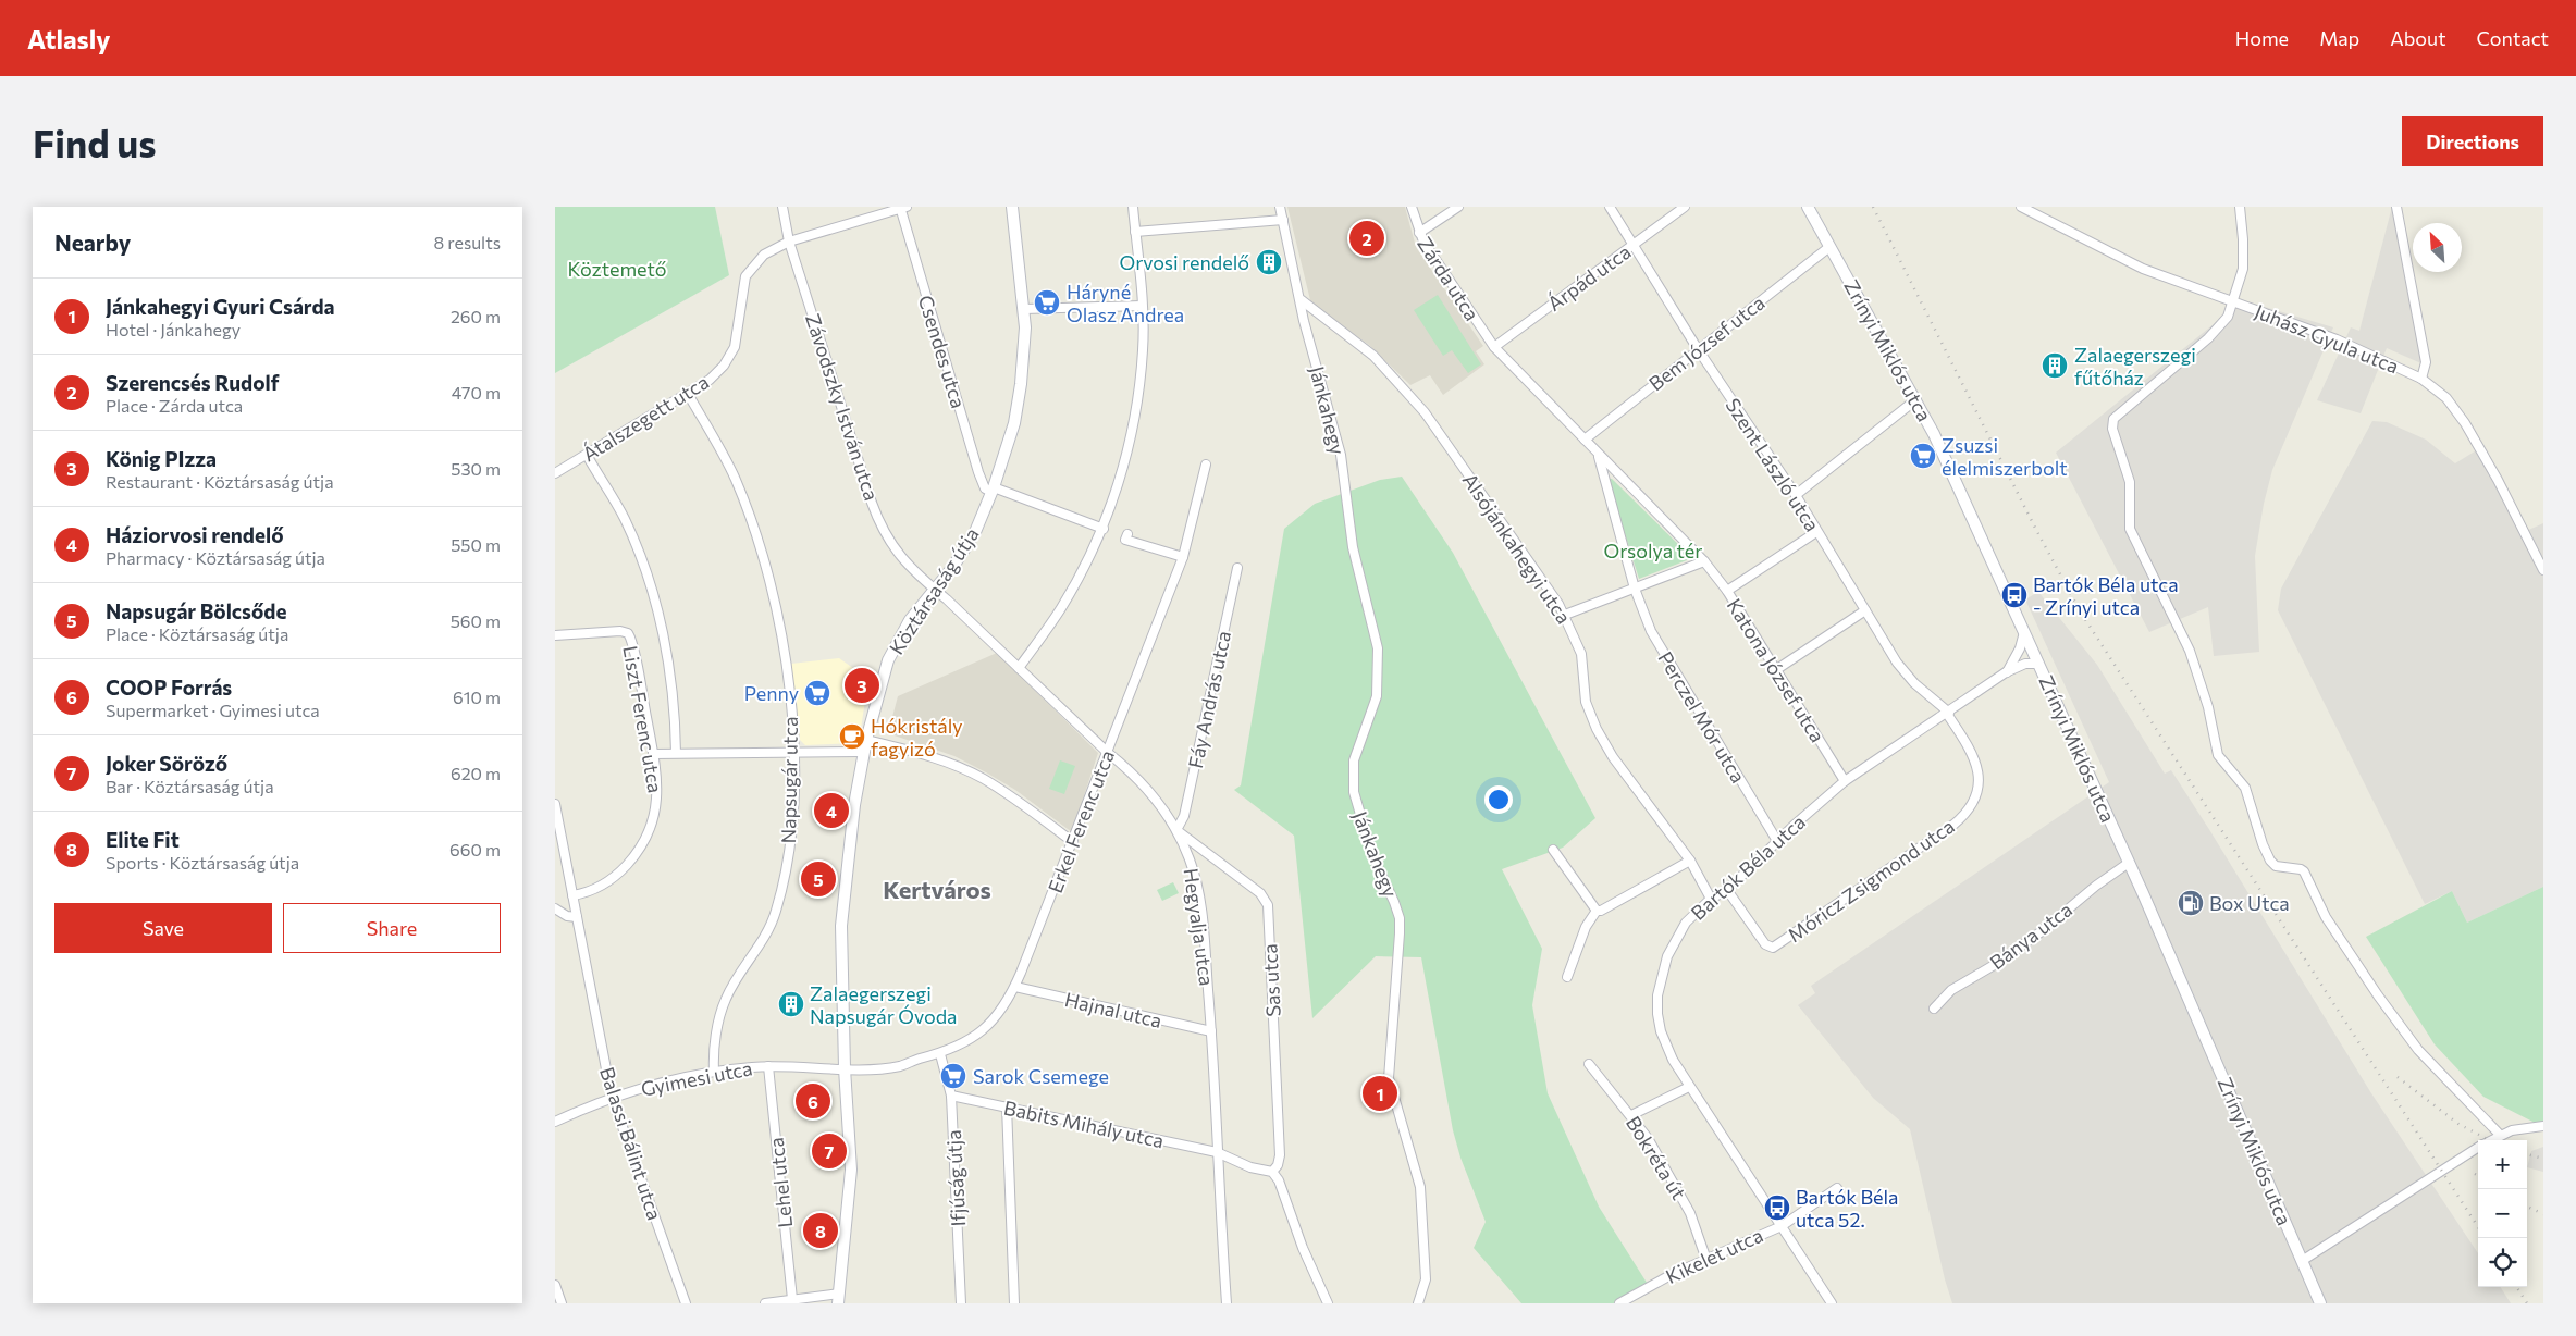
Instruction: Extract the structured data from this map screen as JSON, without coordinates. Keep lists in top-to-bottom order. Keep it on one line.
{"streets":{"main road":["Zrínyi Miklós utca","Köztársaság útja"],"street":["Árpád utca","Zárda utca","Juhász Gyula utca","Bem József utca","Csendes utca","Závodszky István utca","Jánkahegy","Átalszegett utca","Szent László utca","Alsójánkahegyi utca","Katona József utca","Fáy András utca","Perczel Mór utca","Liszt Ferenc utca","Napsugár utca","Erkel Ferenc utca","Bartók Béla utca","Móricz Zsigmond utca","Hegyalja utca","Bánya utca","Sas utca","Hajnal utca","Gyimesi utca","Babits Mihály utca","Balassi Bálint utca","Bokréta út","Ifjúság útja","Lehel utca","Kikelet utca"]},"crossings":[["Árpád utca","Zárda utca"],["Árpád utca","Szent László utca"],["Zárda utca","Bem József utca"],["Bem József utca","Zrínyi Miklós utca"],["Bem József utca","Szent László utca"],["Zrínyi Miklós utca","Bánya utca"],["Csendes utca","Átalszegett utca"],["Csendes utca","Köztársaság útja"],["Závodszky István utca","Átalszegett utca"],["Závodszky István utca","Köztársaság útja"],["Závodszky István utca","Hegyalja utca"],["Jánkahegy","Alsójánkahegyi utca"],["Átalszegett utca","Liszt Ferenc utca"],["Átalszegett utca","Napsugár utca"],["Szent László utca","Bartók Béla utca"],["Szent László utca","Móricz Zsigmond utca"],["Alsójánkahegyi utca","Bartók Béla utca"],["Köztársaság útja","Erkel Ferenc utca"],["Köztársaság útja","Hegyalja utca"],["Köztársaság útja","Gyimesi utca"],["Katona József utca","Bartók Béla utca"],["Fáy András utca","Hegyalja utca"],["Fáy András utca","Sas utca"],["Perczel Mór utca","Bartók Béla utca"],["Liszt Ferenc utca","Balassi Bálint utca"],["Napsugár utca","Gyimesi utca"],["Erkel Ferenc utca","Hegyalja utca"],["Erkel Ferenc utca","Hajnal utca"],["Erkel Ferenc utca","Gyimesi utca"],["Erkel Ferenc utca","Ifjúság útja"],["Bartók Béla utca","Móricz Zsigmond utca"],["Bartók Béla utca","Kikelet utca"],["Hegyalja utca","Sas utca"],["Hegyalja utca","Hajnal utca"],["Hegyalja utca","Babits Mihály utca"],["Gyimesi utca","Balassi Bálint utca"],["Gyimesi utca","Lehel utca"],["Babits Mihály utca","Ifjúság útja"],["Bokréta út","Kikelet utca"]],"districts":["Kertváros"],"parks":["Köztemető","Orsolya tér"],"places":{"building":["Orvosi rendelő","Zalaegerszegi fűtőház","Zalaegerszegi Napsugár Óvoda"],"supermarket":["Háryné Olasz Andrea","Zsuzsi élelmiszerbolt","Penny","Sarok Csemege"],"bus stop":["Bartók Béla utca - Zrínyi utca","Bartók Béla utca 52."],"cafe":["Hókristály fagyizó"],"fuel station":["Box Utca"]},"north":"top left","page":{"header":"Atlasly","nav":["Home","Map","About","Contact"],"buttons":["Directions",["Save","Share"]],"title":"Find us","heading":["Nearby","8 results"],"pins":["2","3","4","5","1","6","7","8"],"list":[{"mark":"1","name":"Jánkahegyi Gyuri Csárda","note":"Hotel · Jánkahegy","value":"260 m"},{"mark":"2","name":"Szerencsés Rudolf","note":"Place · Zárda utca","value":"470 m"},{"mark":"3","name":"König PIzza","note":"Restaurant · Köztársaság útja","value":"530 m"},{"mark":"4","name":"Háziorvosi rendelő","note":"Pharmacy · Köztársaság útja","value":"550 m"},{"mark":"5","name":"Napsugár Bölcsőde","note":"Place · Köztársaság útja","value":"560 m"},{"mark":"6","name":"COOP Forrás","note":"Supermarket · Gyimesi utca","value":"610 m"},{"mark":"7","name":"Joker Söröző","note":"Bar · Köztársaság útja","value":"620 m"},{"mark":"8","name":"Elite Fit","note":"Sports · Köztársaság útja","value":"660 m"}],"map_buttons":["+","−"]}}
